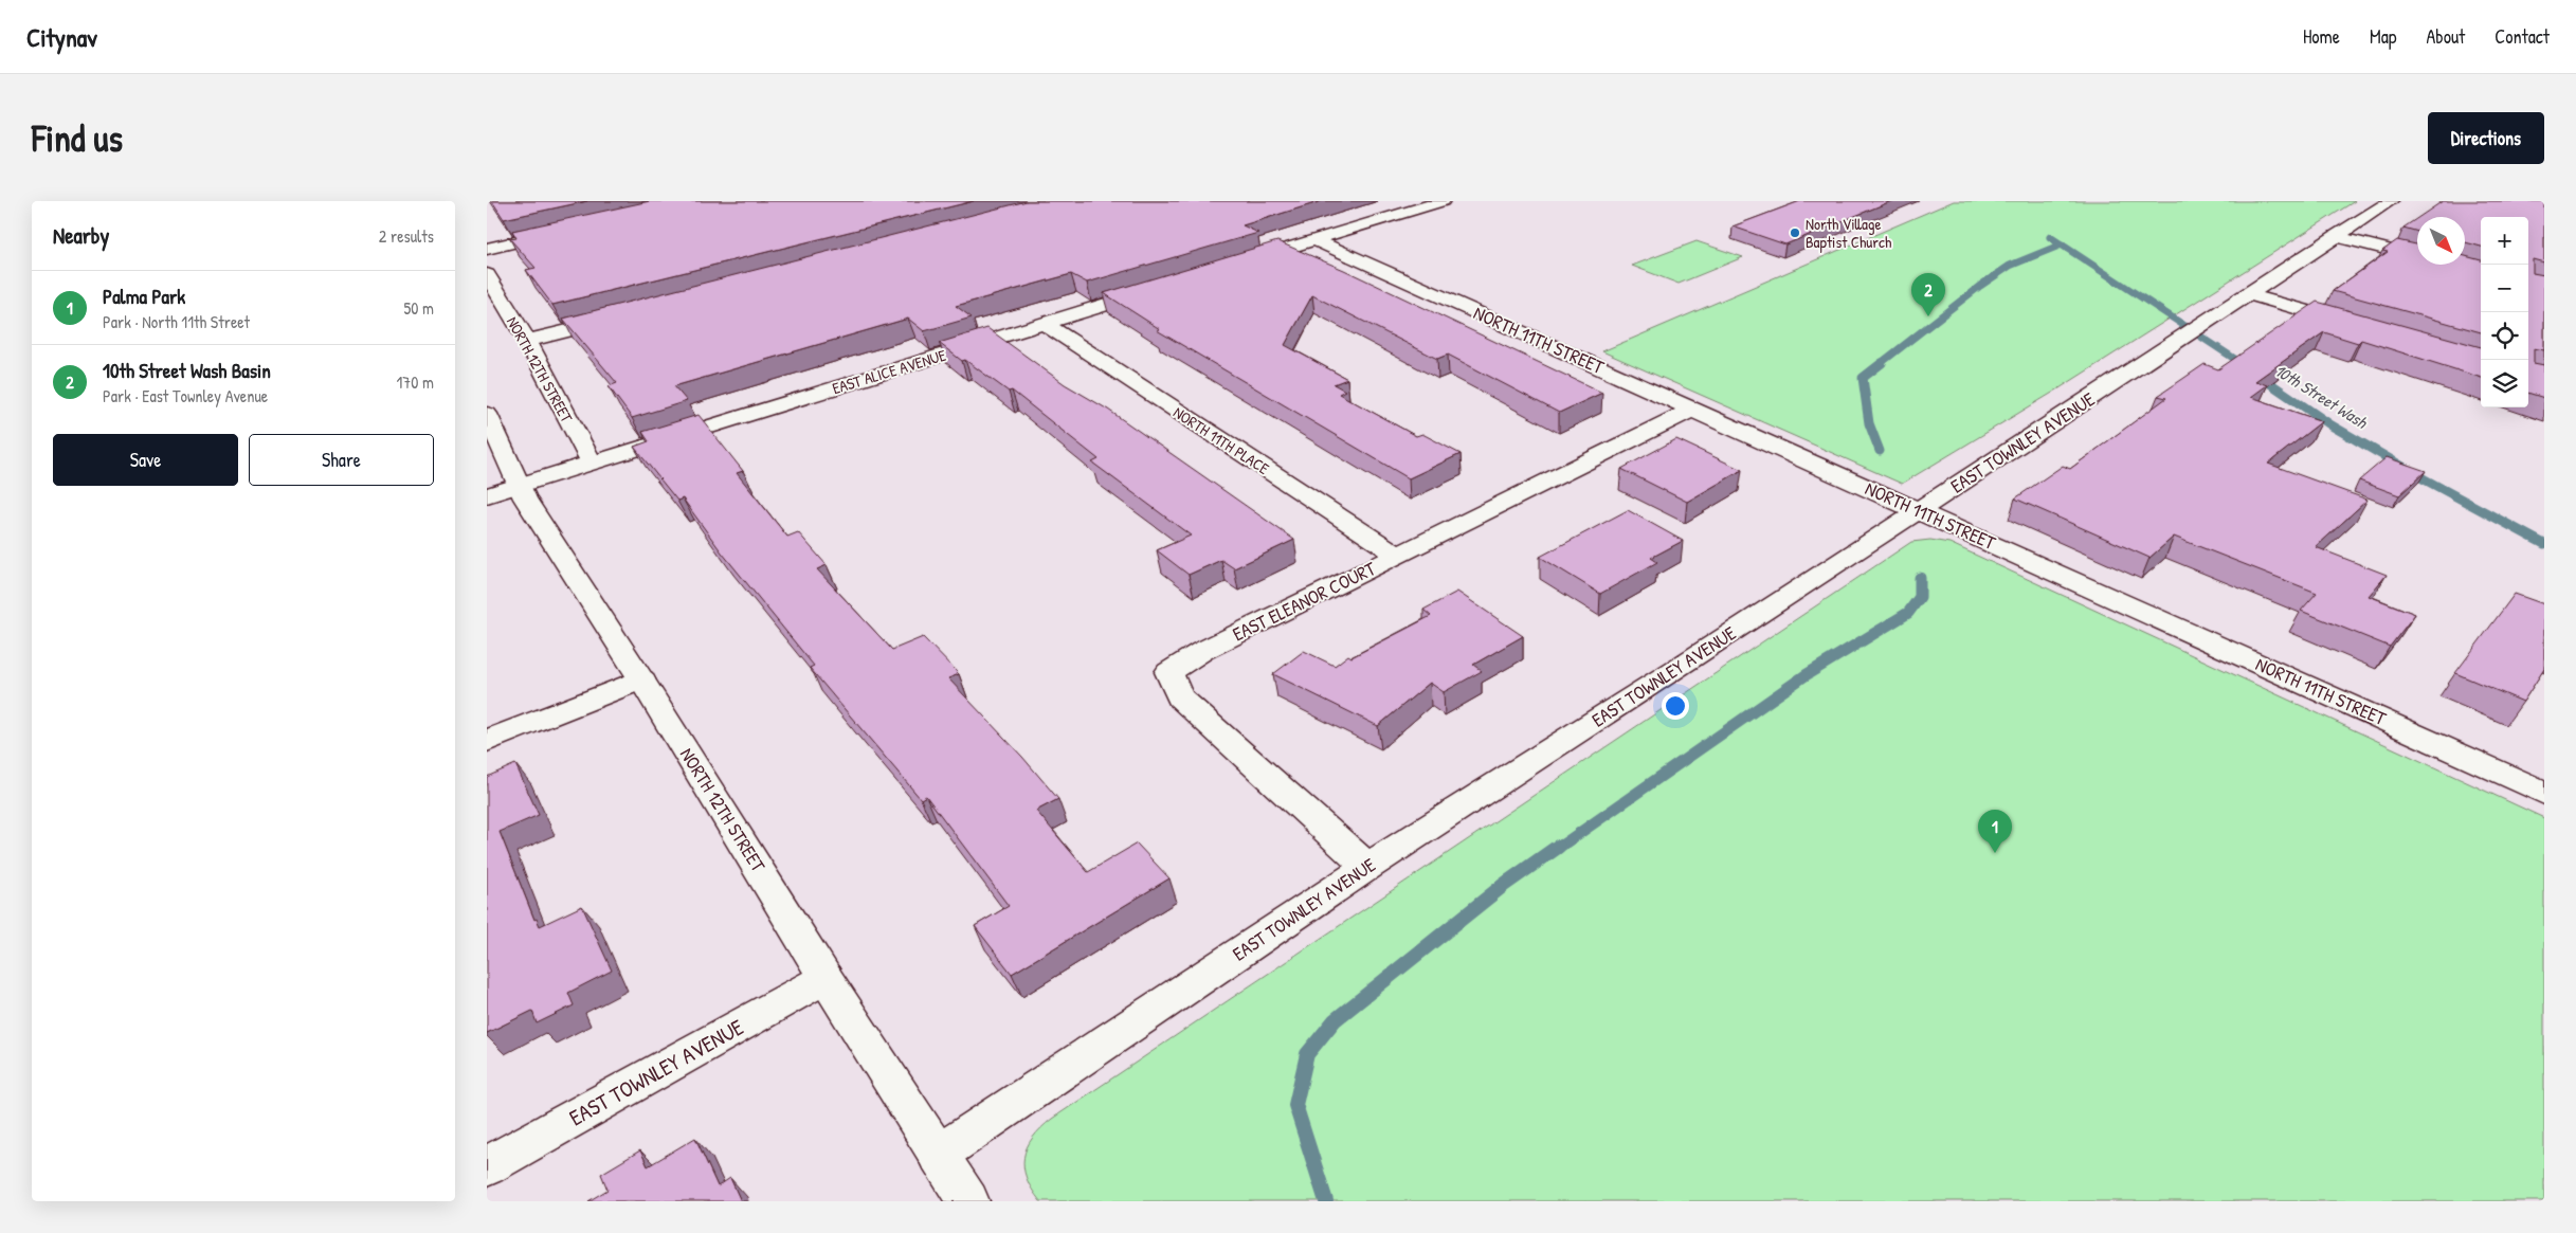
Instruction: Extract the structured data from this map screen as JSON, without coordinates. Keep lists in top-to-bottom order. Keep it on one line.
{"streets":{"street":["NORTH 11TH STREET","NORTH 12TH STREET","EAST ALICE AVENUE","NORTH 11TH PLACE","EAST TOWNLEY AVENUE","EAST ELEANOR COURT"]},"crossings":[["NORTH 11TH STREET","EAST TOWNLEY AVENUE"],["NORTH 11TH STREET","EAST ELEANOR COURT"],["NORTH 12TH STREET","EAST ALICE AVENUE"],["NORTH 12TH STREET","EAST TOWNLEY AVENUE"],["EAST ALICE AVENUE","NORTH 11TH PLACE"],["NORTH 11TH PLACE","EAST ELEANOR COURT"],["EAST TOWNLEY AVENUE","EAST ELEANOR COURT"]],"water":["10th Street Wash"],"places":["North Village Baptist Church"],"north":"bottom right","page":{"header":"Citynav","nav":["Home","Map","About","Contact"],"buttons":["Directions",["Save","Share"]],"title":"Find us","heading":["Nearby","2 results"],"map_buttons":["+","−"],"list":[{"mark":"1","name":"Palma Park","note":"Park · North 11th Street","value":"50 m"},{"mark":"2","name":"10th Street Wash Basin","note":"Park · East Townley Avenue","value":"170 m"}],"pins":["2","1"]}}
